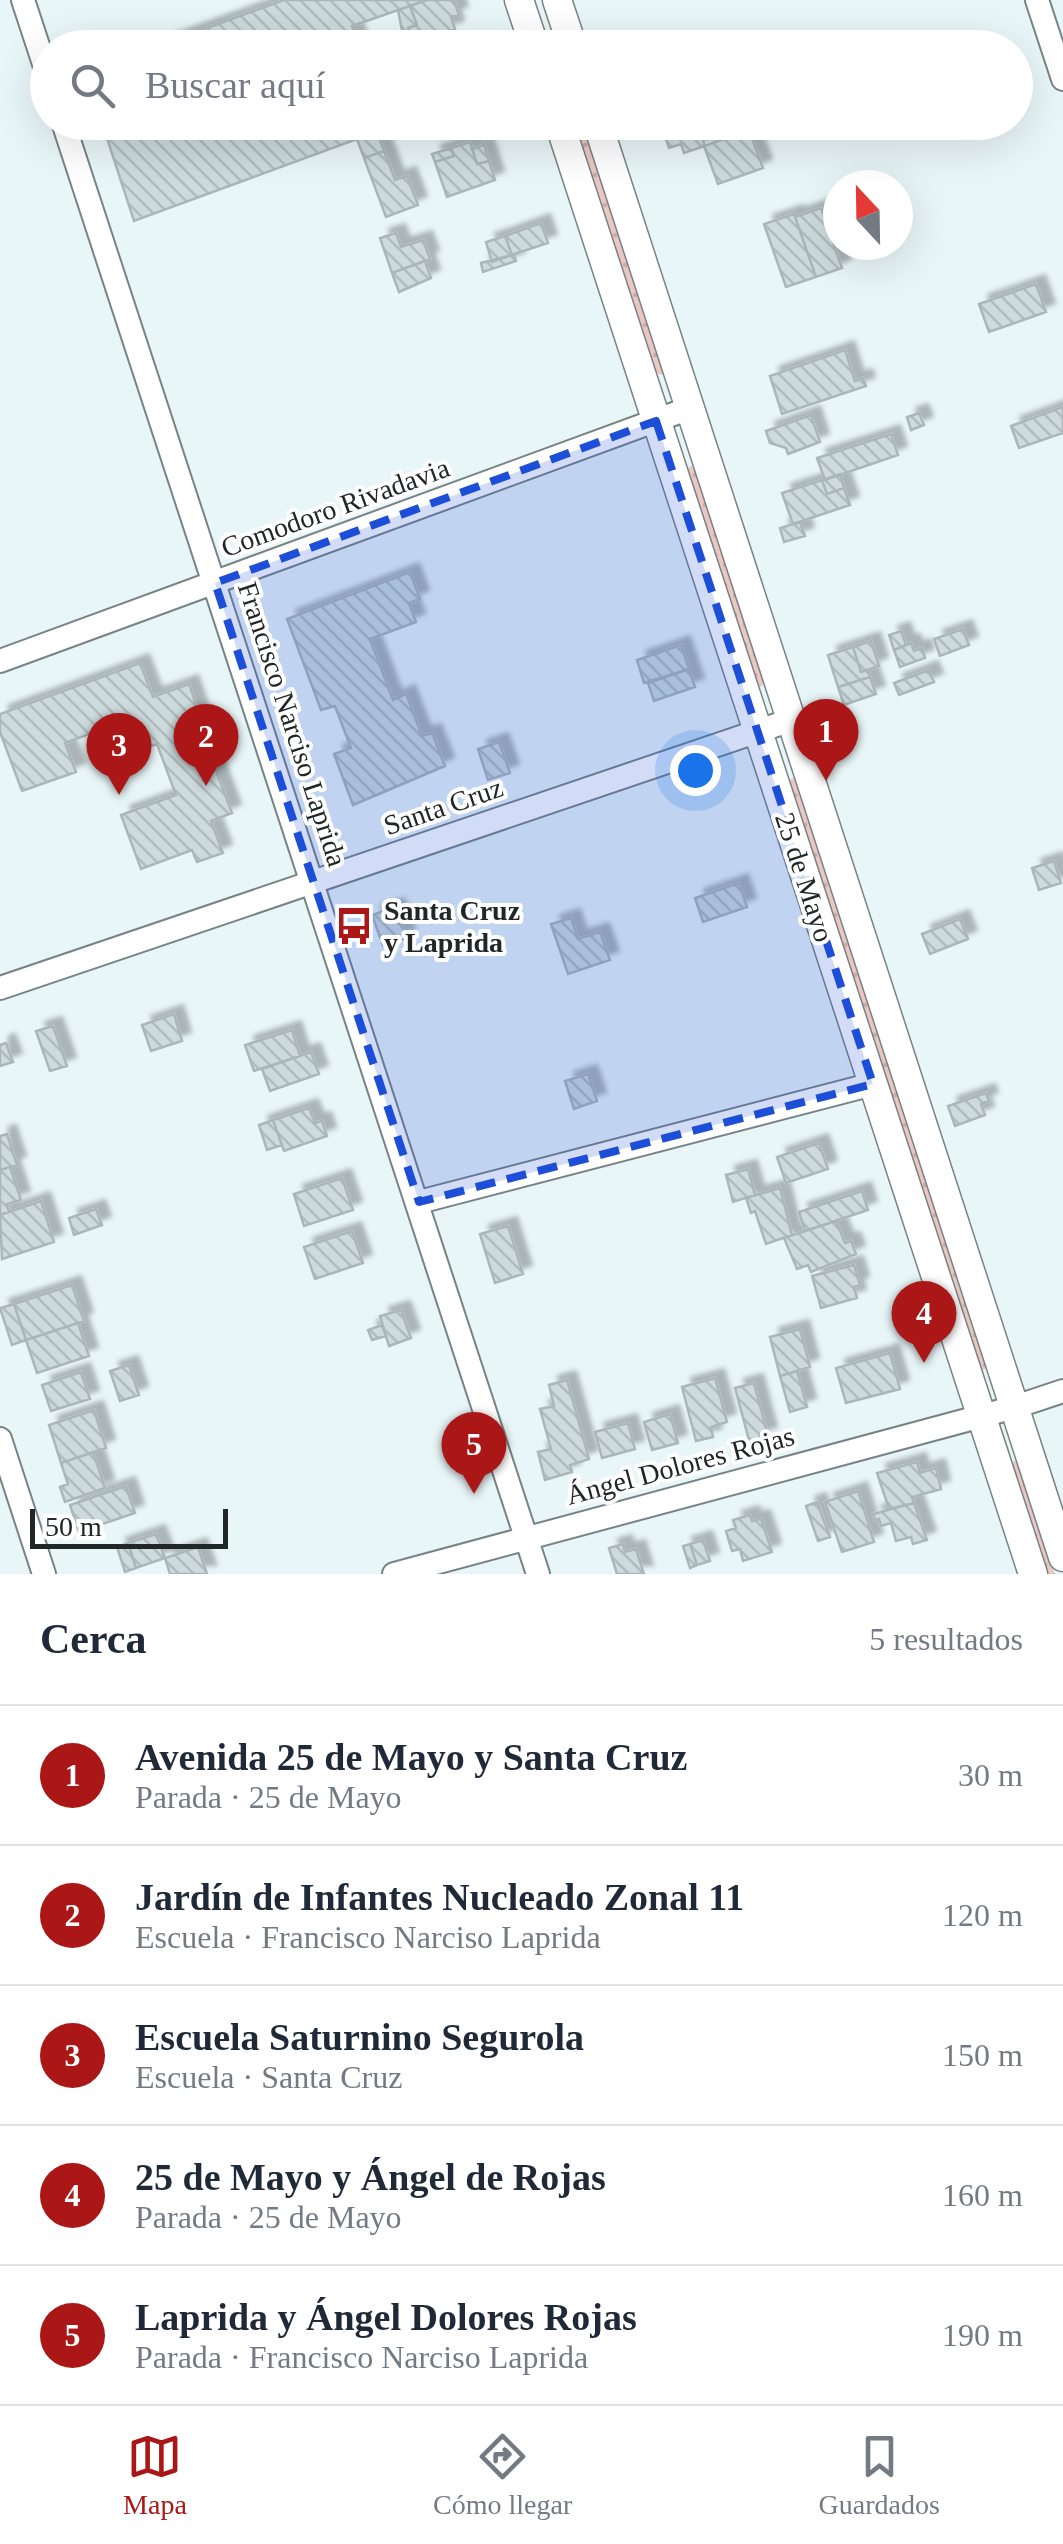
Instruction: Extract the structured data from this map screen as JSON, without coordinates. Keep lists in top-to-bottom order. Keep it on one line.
{"streets":{"street":["Comodoro Rivadavia","Francisco Narciso Laprida","Santa Cruz","25 de Mayo","Ángel Dolores Rojas"]},"crossings":[["Comodoro Rivadavia","Francisco Narciso Laprida"],["Comodoro Rivadavia","25 de Mayo"],["Francisco Narciso Laprida","Santa Cruz"],["Francisco Narciso Laprida","Ángel Dolores Rojas"],["Santa Cruz","25 de Mayo"],["25 de Mayo","Ángel Dolores Rojas"]],"places":{"bus stop":["Santa Cruz y Laprida"]},"scale_bar":"50 m","north":"top","page":{"search":"Buscar aquí","pins":["1","2","3","4","5"],"scale":"50 m","heading":["Cerca","5 resultados"],"list":[{"mark":"1","name":"Avenida 25 de Mayo y Santa Cruz","note":"Parada · 25 de Mayo","value":"30 m"},{"mark":"2","name":"Jardín de Infantes Nucleado Zonal 11","note":"Escuela · Francisco Narciso Laprida","value":"120 m"},{"mark":"3","name":"Escuela Saturnino Segurola","note":"Escuela · Santa Cruz","value":"150 m"},{"mark":"4","name":"25 de Mayo y Ángel de Rojas","note":"Parada · 25 de Mayo","value":"160 m"},{"mark":"5","name":"Laprida y Ángel Dolores Rojas","note":"Parada · Francisco Narciso Laprida","value":"190 m"}],"nav":["Mapa","Cómo llegar","Guardados"]}}
